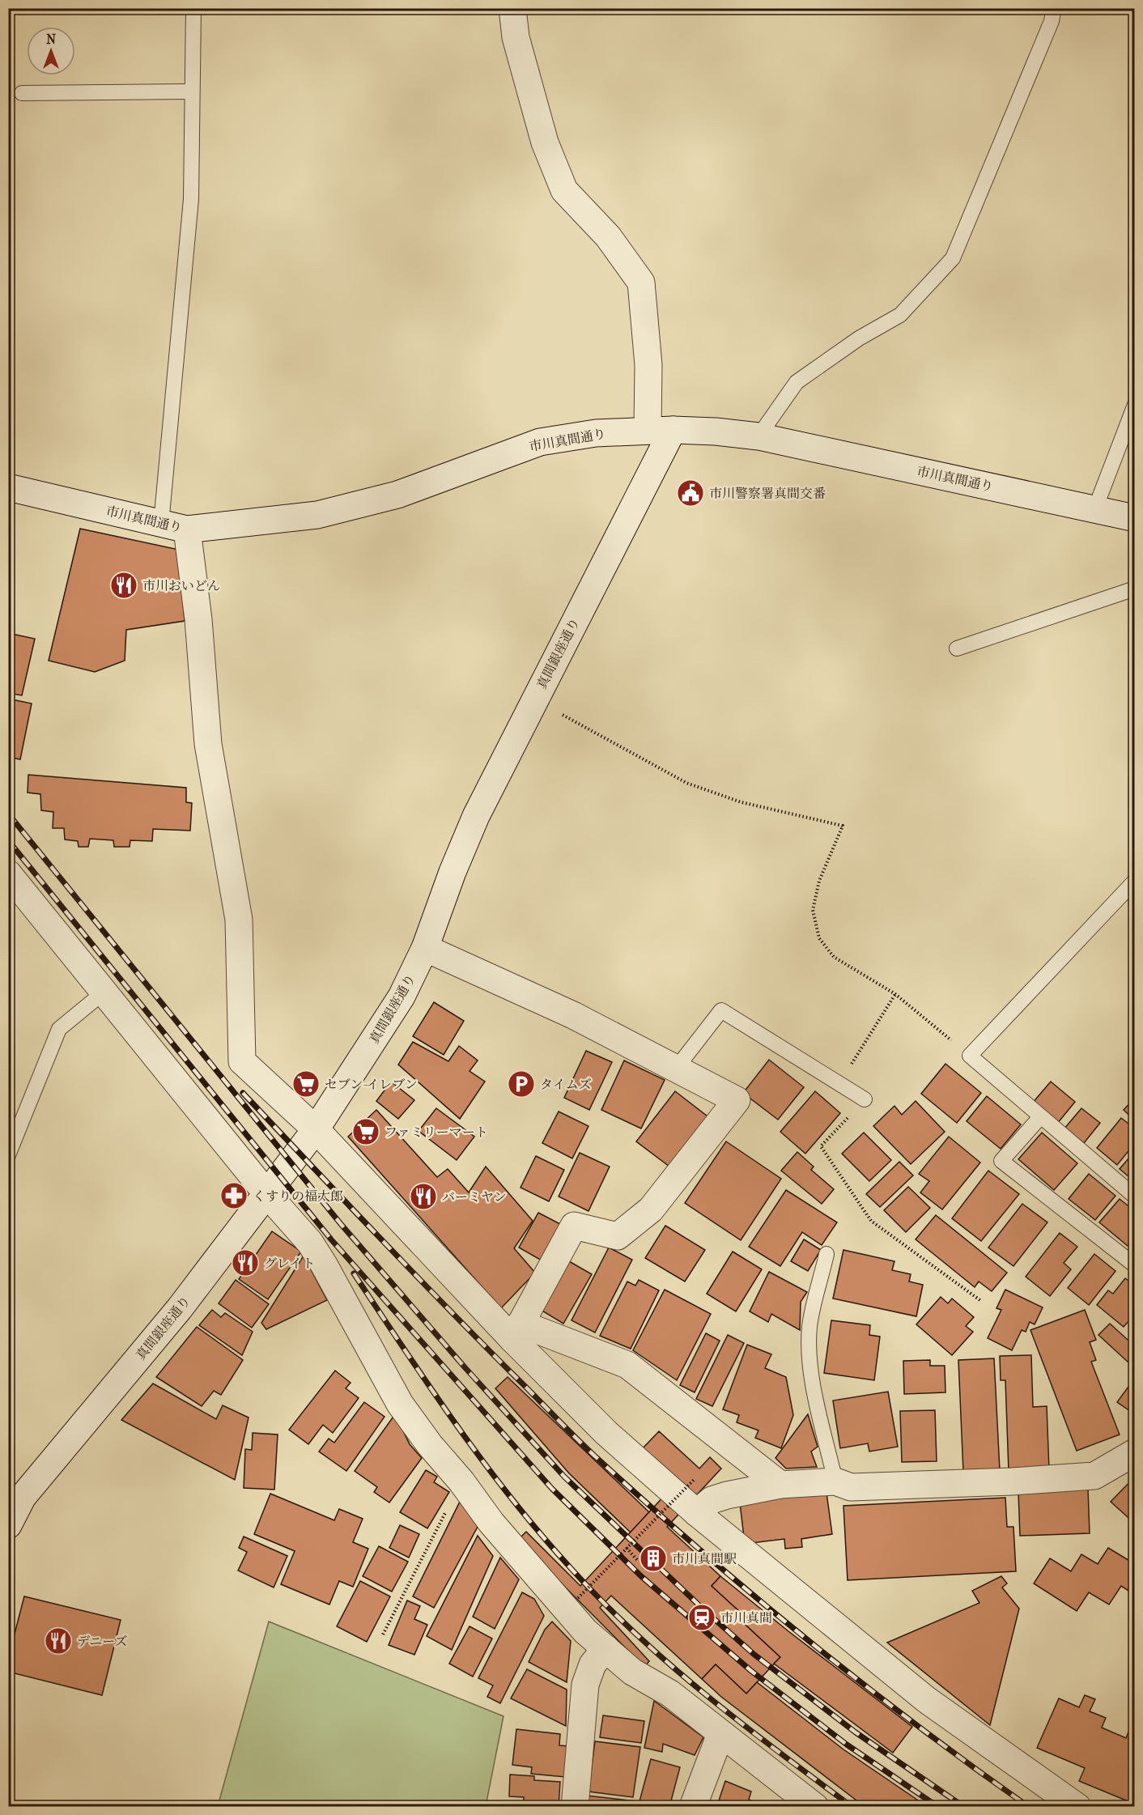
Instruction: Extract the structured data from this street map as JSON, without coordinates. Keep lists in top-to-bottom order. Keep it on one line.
{"streets":{"street":["市川真間通り","真間銀座通り"]},"crossings":[["市川真間通り","真間銀座通り"]],"places":{"public building":["市川警察署真間交番"],"restaurant":["市川おいどん","バーミヤン","グレイト","デニーズ"],"supermarket":["セブン-イレブン","ファミリーマート"],"parking":["タイムズ"],"pharmacy":["くすりの福太郎"],"building":["市川真間駅"],"station":["市川真間"]},"north":"top"}
